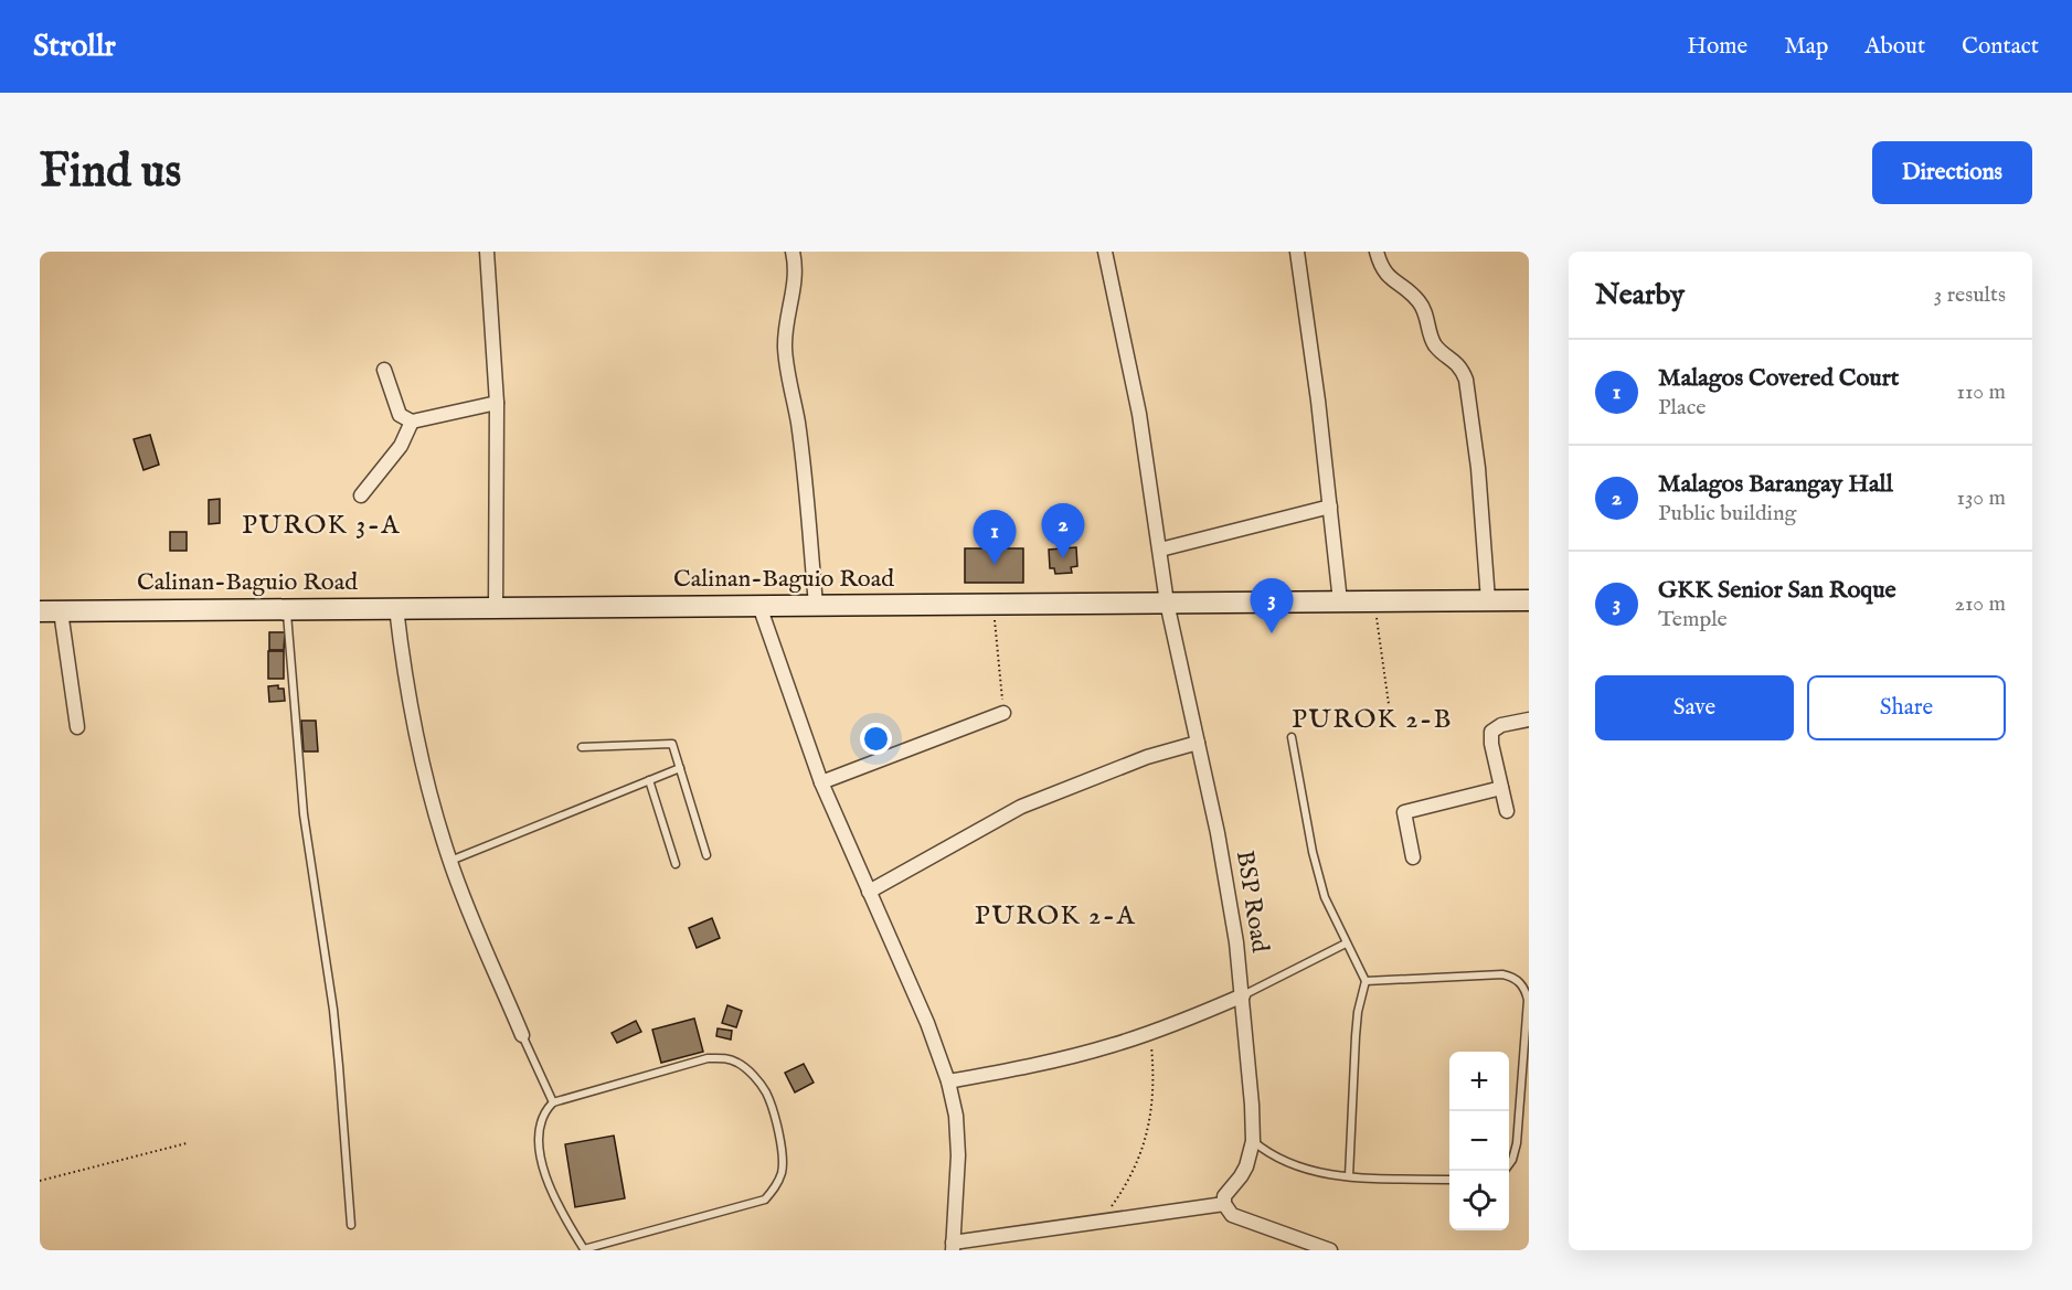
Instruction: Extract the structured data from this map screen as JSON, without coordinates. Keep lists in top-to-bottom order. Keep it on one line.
{"streets":{"main road":["Calinan-Baguio Road"],"street":["BSP Road"]},"crossings":[["Calinan-Baguio Road","BSP Road"]],"districts":["PUROK 3-A","PUROK 2-B","PUROK 2-A"],"page":{"header":"Strollr","nav":["Home","Map","About","Contact"],"buttons":["Directions",["Save","Share"]],"title":"Find us","heading":["Nearby","3 results"],"list":[{"mark":"1","name":"Malagos Covered Court","note":"Place","value":"110 m"},{"mark":"2","name":"Malagos Barangay Hall","note":"Public building","value":"130 m"},{"mark":"3","name":"GKK Senior San Roque","note":"Temple","value":"210 m"}],"pins":["2","1","3"],"map_buttons":["+","−"]}}
